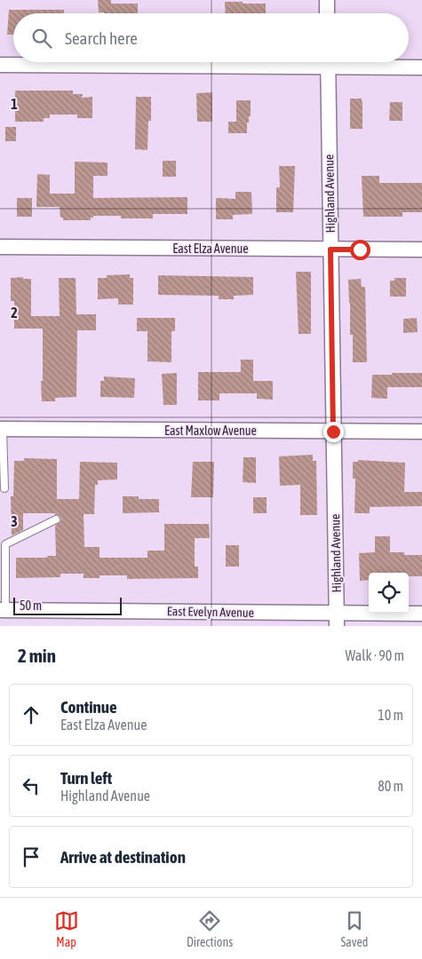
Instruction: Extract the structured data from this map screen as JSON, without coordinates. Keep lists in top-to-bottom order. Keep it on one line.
{"streets":{"street":["Highland Avenue","East Elza Avenue","East Maxlow Avenue","East Evelyn Avenue"]},"crossings":[["Highland Avenue","East Elza Avenue"],["Highland Avenue","East Maxlow Avenue"],["Highland Avenue","East Evelyn Avenue"]],"scale_bar":"50 m","page":{"search":"Search here","scale":"50 m","heading":["2 min","Walk · 90 m"],"list":[["Continue","East Elza Avenue","10 m"],["Turn left","Highland Avenue","80 m"],"Arrive at destination"],"nav":["Map","Directions","Saved"]},"grid":{"rows":["1","2","3"]}}
